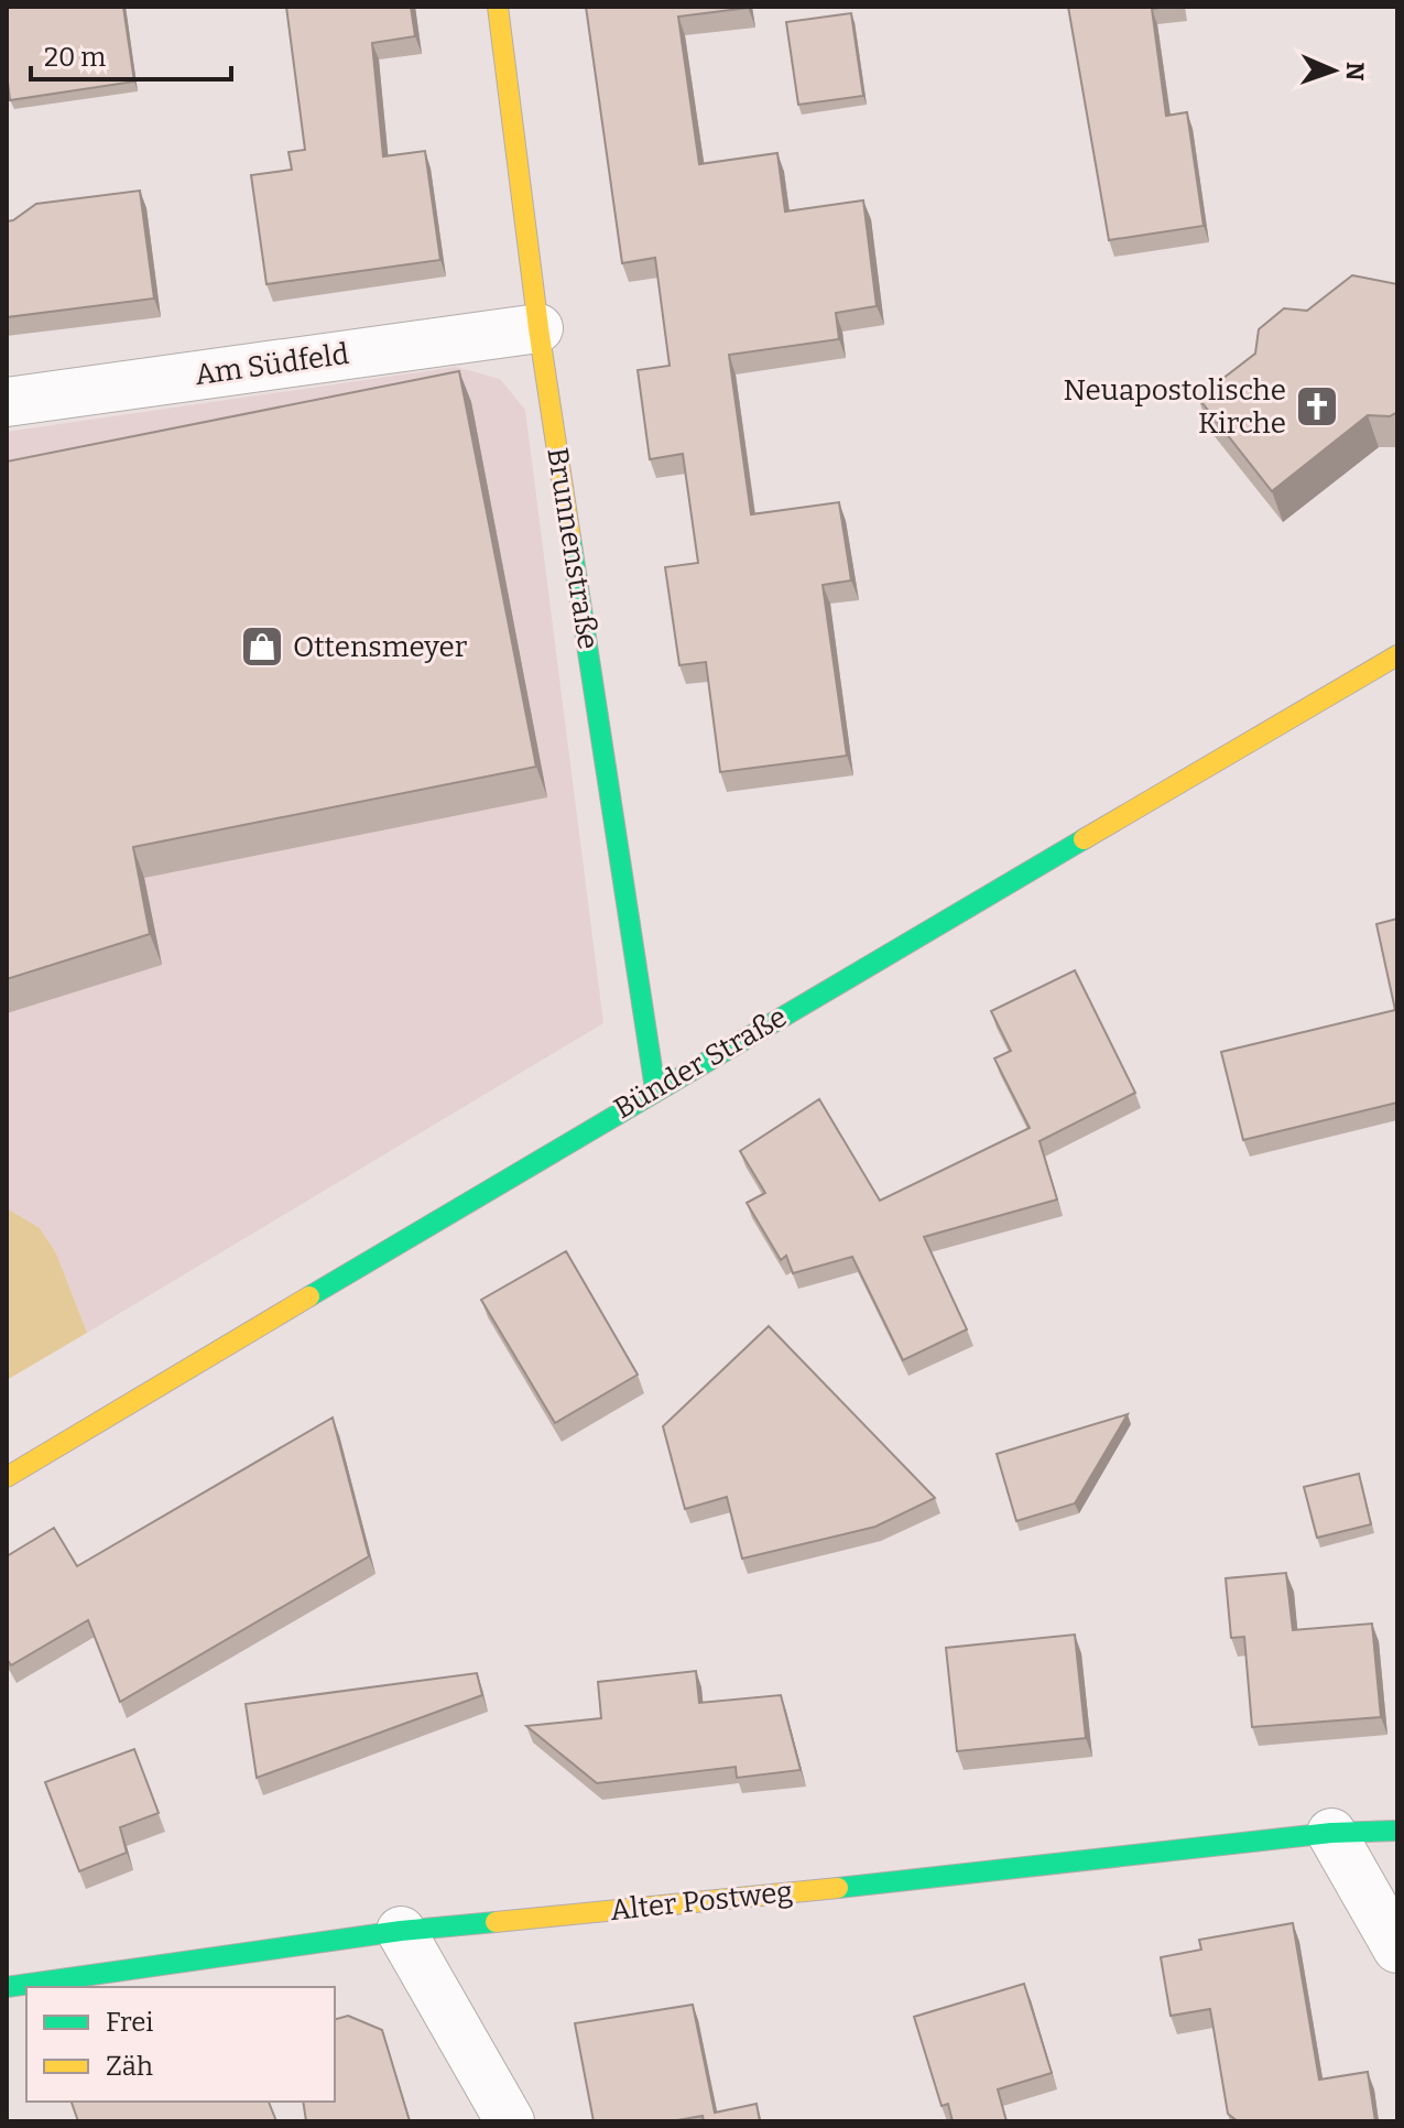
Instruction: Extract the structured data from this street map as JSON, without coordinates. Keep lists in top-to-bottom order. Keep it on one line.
{"streets":{"street":["Am Südfeld","Brunnenstraße","Bünder Straße","Alter Postweg"]},"crossings":[["Am Südfeld","Brunnenstraße"],["Brunnenstraße","Bünder Straße"]],"places":{"church":["Neuapostolische Kirche"],"shop":["Ottensmeyer"]},"legend":["Frei","Zäh"],"scale_bar":"20 m","north":"right"}
